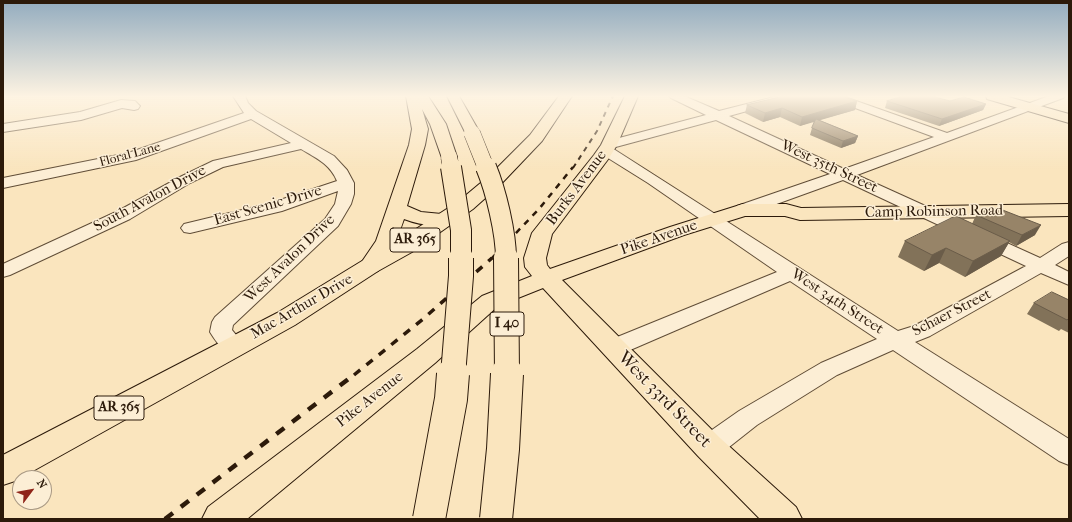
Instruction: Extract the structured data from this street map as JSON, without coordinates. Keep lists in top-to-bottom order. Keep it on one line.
{"streets":{"main road":["Burks Avenue","Camp Robinson Road","Pike Avenue","AR 365","Mac Arthur Drive","I 40","West 33rd Street"],"street":["Floral Lane","West 35th Street","South Avalon Drive","East Scenic Drive","West Avalon Drive","West 34th Street","Schaer Street"]},"crossings":[["West 35th Street","Camp Robinson Road"],["West 35th Street","Pike Avenue"],["West 35th Street","Schaer Street"],["Burks Avenue","Pike Avenue"],["Burks Avenue","West 34th Street"],["Burks Avenue","West 33rd Street"],["East Scenic Drive","West Avalon Drive"],["Camp Robinson Road","Pike Avenue"],["Camp Robinson Road","West 34th Street"],["Pike Avenue","West 34th Street"],["Pike Avenue","West 33rd Street"],["West Avalon Drive","Mac Arthur Drive"],["West 34th Street","Schaer Street"],["Schaer Street","West 33rd Street"]],"north":"top right"}
